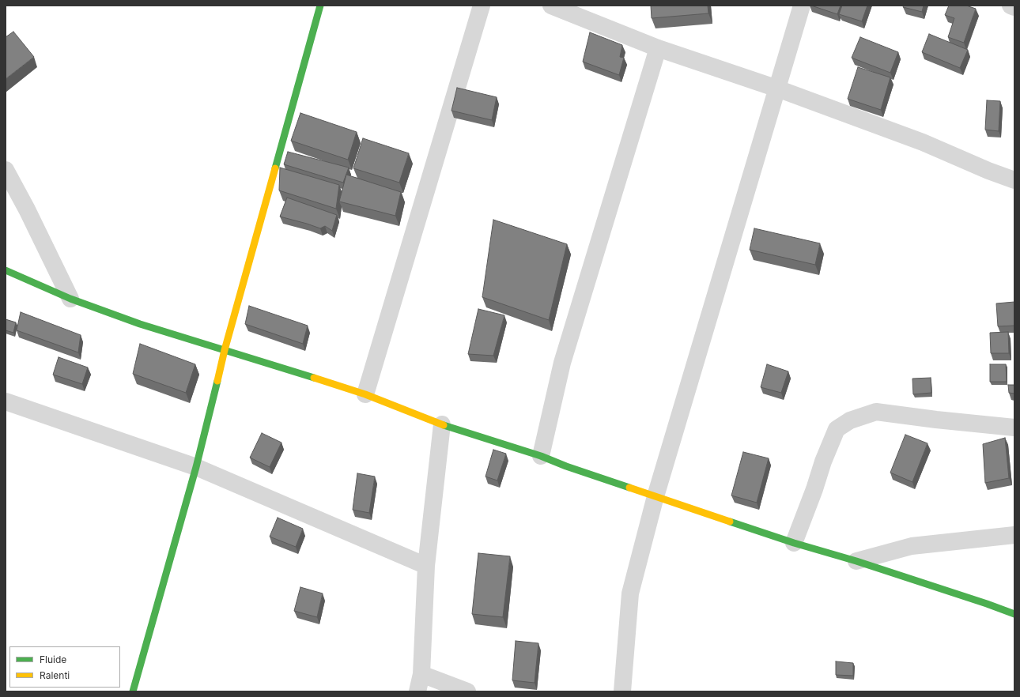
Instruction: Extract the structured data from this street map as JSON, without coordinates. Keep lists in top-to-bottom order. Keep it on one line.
{"legend":["Fluide","Ralenti"]}
